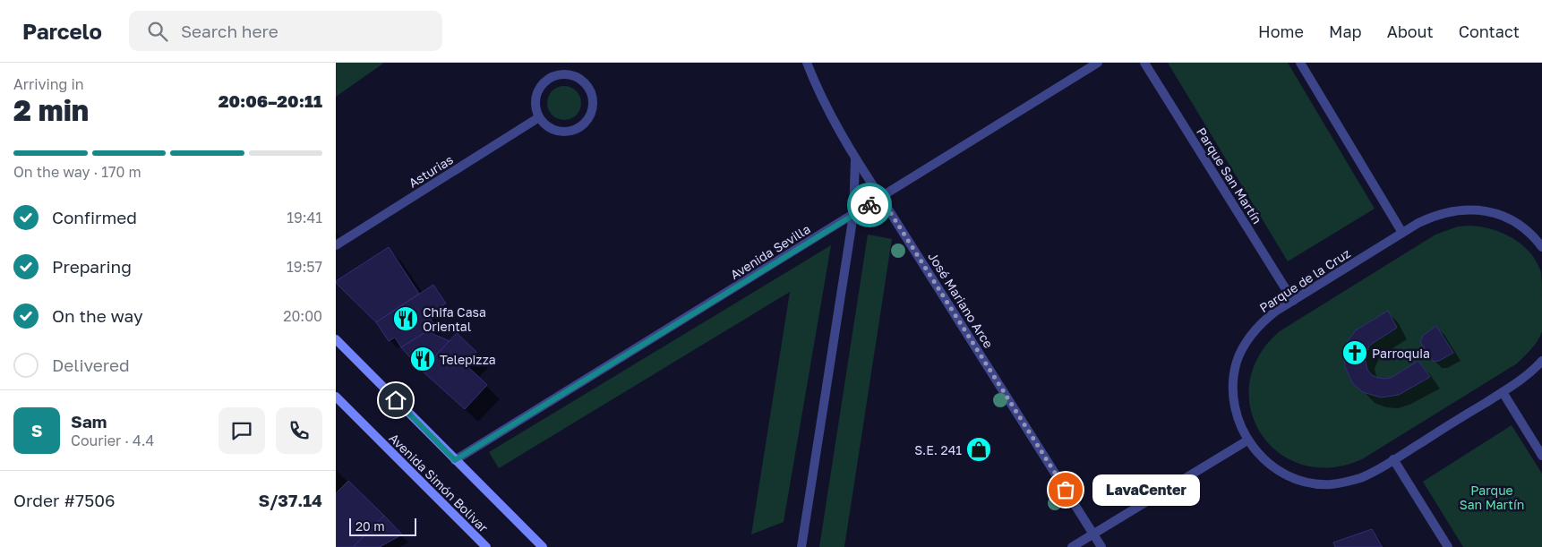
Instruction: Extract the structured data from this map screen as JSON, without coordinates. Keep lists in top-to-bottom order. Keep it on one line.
{"streets":{"main road":["Avenida Simón Bolivar"],"street":["Asturias","Parque San Martín","Avenida Sevilla","Parque de la Cruz","José Mariano Arce"]},"crossings":[["Parque San Martín","Parque de la Cruz"],["Avenida Sevilla","José Mariano Arce"]],"parks":["Parque San Martín"],"places":{"restaurant":["Chifa Casa Oriental","Telepizza"],"church":["Parroquia"],"shop":["S.E. 241"],"other":["LavaCenter"]},"scale_bar":"20 m","page":{"header":"Parcelo","search":"Search here","nav":["Home","Map","About","Contact"],"heading":["2 min","Arriving in","20:06–20:11"],"panel":["Sam","Courier · 4.4","Order #7506","S/37.14"],"bar":"On the way · 170 m","list":[["Confirmed","19:41"],["Preparing","19:57"],["On the way","20:00"],"Delivered"],"round":"S","bubble":"LavaCenter","scale":"20 m"}}
